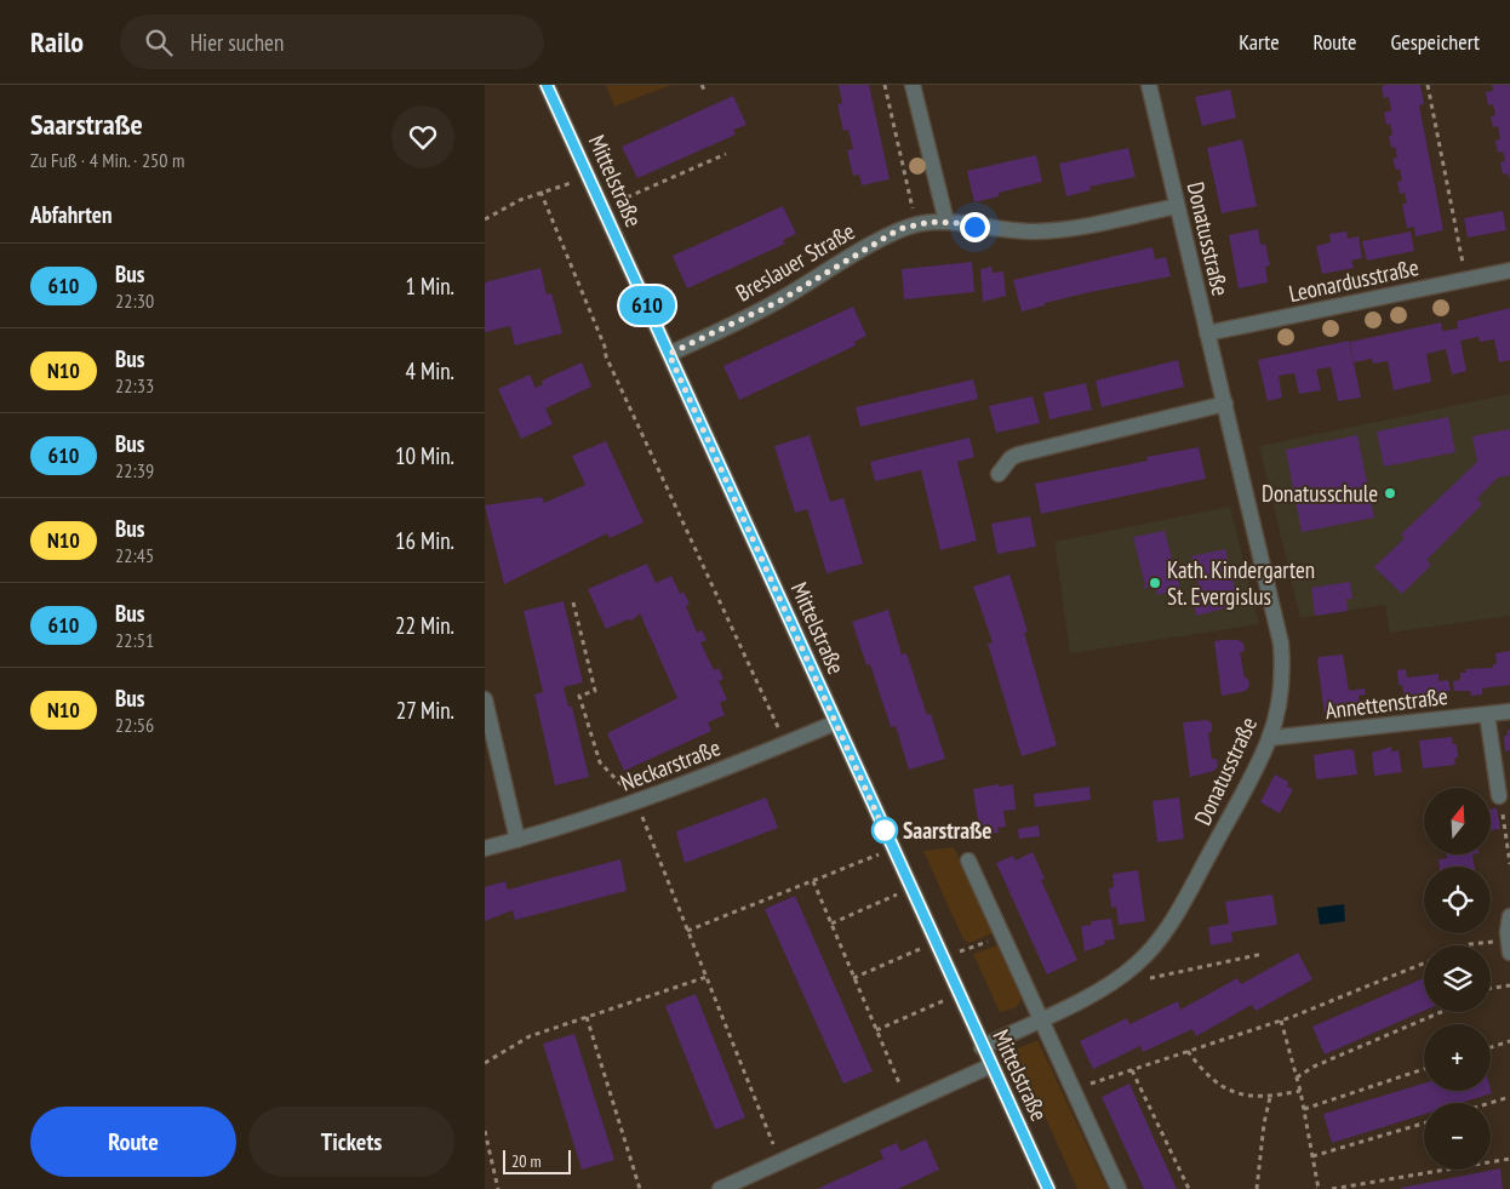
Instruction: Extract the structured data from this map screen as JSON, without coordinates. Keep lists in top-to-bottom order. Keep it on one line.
{"streets":{"main road":["Mittelstraße"],"street":["Donatusstraße","Breslauer Straße","Leonardusstraße","Annettenstraße","Neckarstraße"]},"crossings":[["Mittelstraße","Donatusstraße"],["Mittelstraße","Breslauer Straße"],["Mittelstraße","Neckarstraße"],["Donatusstraße","Breslauer Straße"],["Donatusstraße","Leonardusstraße"],["Donatusstraße","Annettenstraße"]],"places":["Donatusschule","Kath. Kindergarten St. Evergislus","Saarstraße"],"lines":["bus line 610"],"scale_bar":"20 m","north":"top","page":{"header":"Railo","search":"Hier suchen","nav":["Karte","Route","Gespeichert"],"heading":[["Saarstraße","Zu Fuß · 4 Min. · 250 m"],"Abfahrten"],"on_map":"610","list":[{"mark":"610","name":"Bus","note":"22:30","value":"1 Min."},{"mark":"N10","name":"Bus","note":"22:33","value":"4 Min."},{"mark":"610","name":"Bus","note":"22:39","value":"10 Min."},{"mark":"N10","name":"Bus","note":"22:45","value":"16 Min."},{"mark":"610","name":"Bus","note":"22:51","value":"22 Min."},{"mark":"N10","name":"Bus","note":"22:56","value":"27 Min."}],"map_buttons":["+","−"],"buttons":["Route","Tickets"],"scale":"20 m"}}
